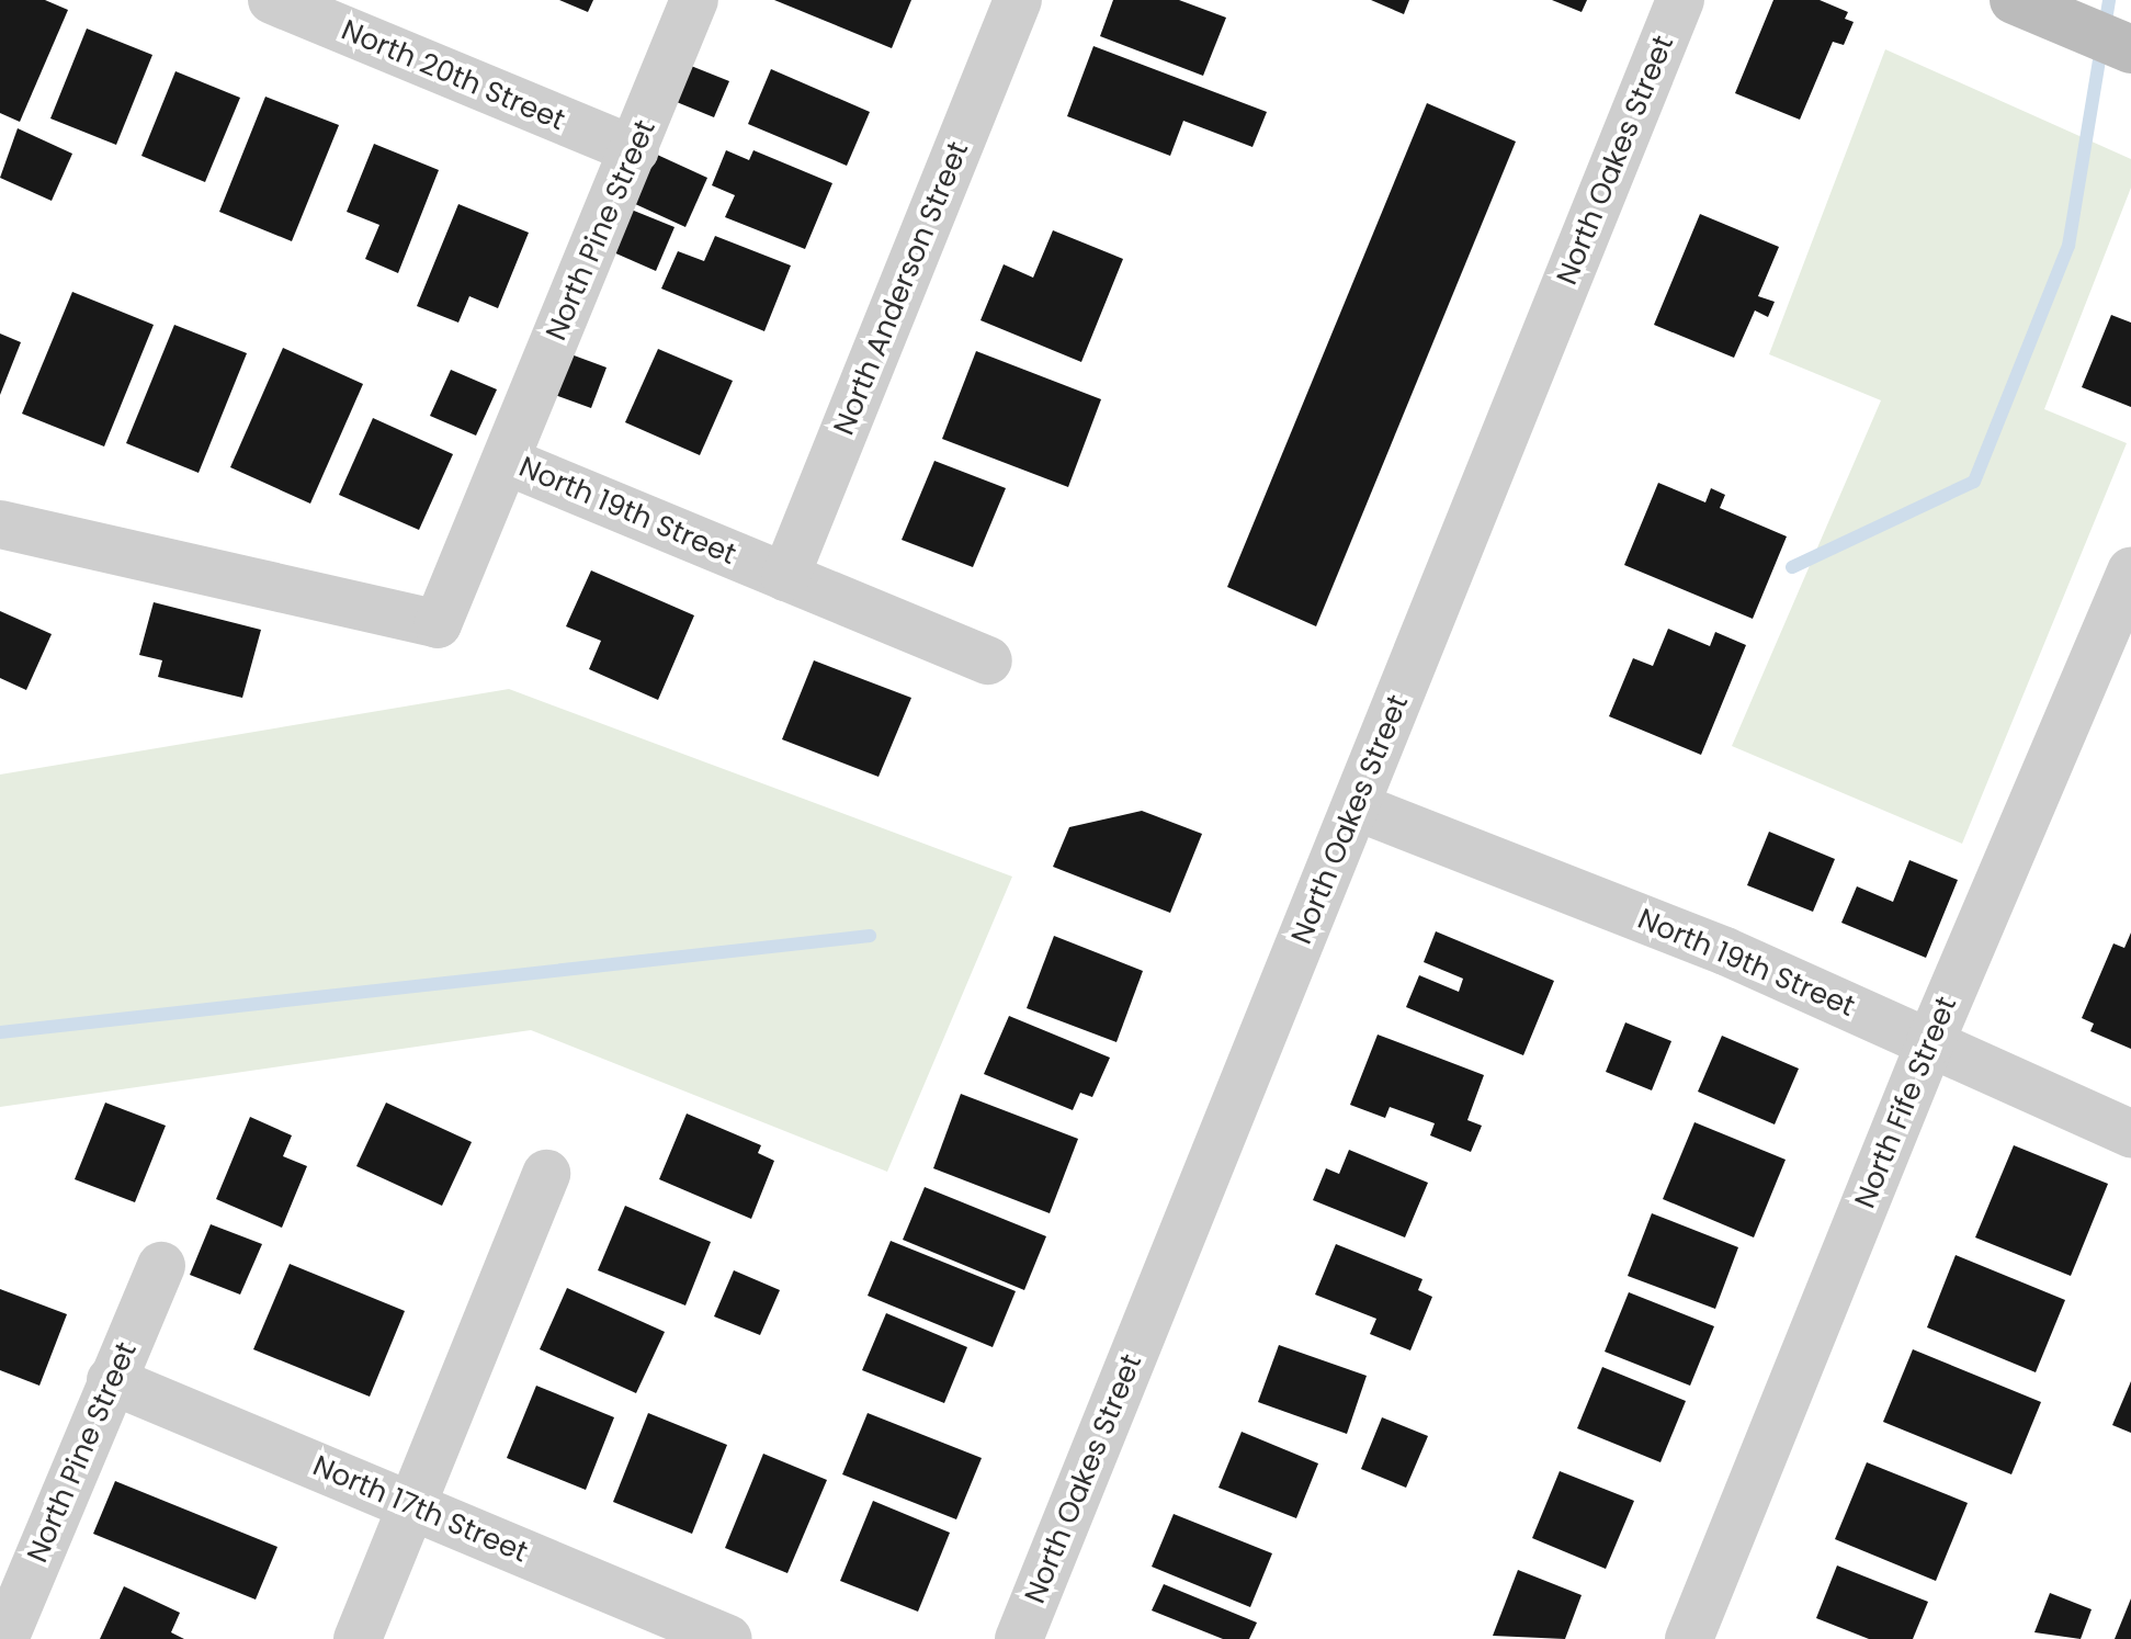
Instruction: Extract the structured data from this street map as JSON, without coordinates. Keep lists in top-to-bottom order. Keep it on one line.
{"streets":{"street":["North 20th Street","North Oakes Street","North Pine Street","North Anderson Street","North 19th Street","North Fife Street","North 17th Street"]},"crossings":[["North 20th Street","North Pine Street"],["North Oakes Street","North 19th Street"],["North Pine Street","North 19th Street"],["North Pine Street","North 17th Street"],["North Anderson Street","North 19th Street"],["North 19th Street","North Fife Street"]]}
